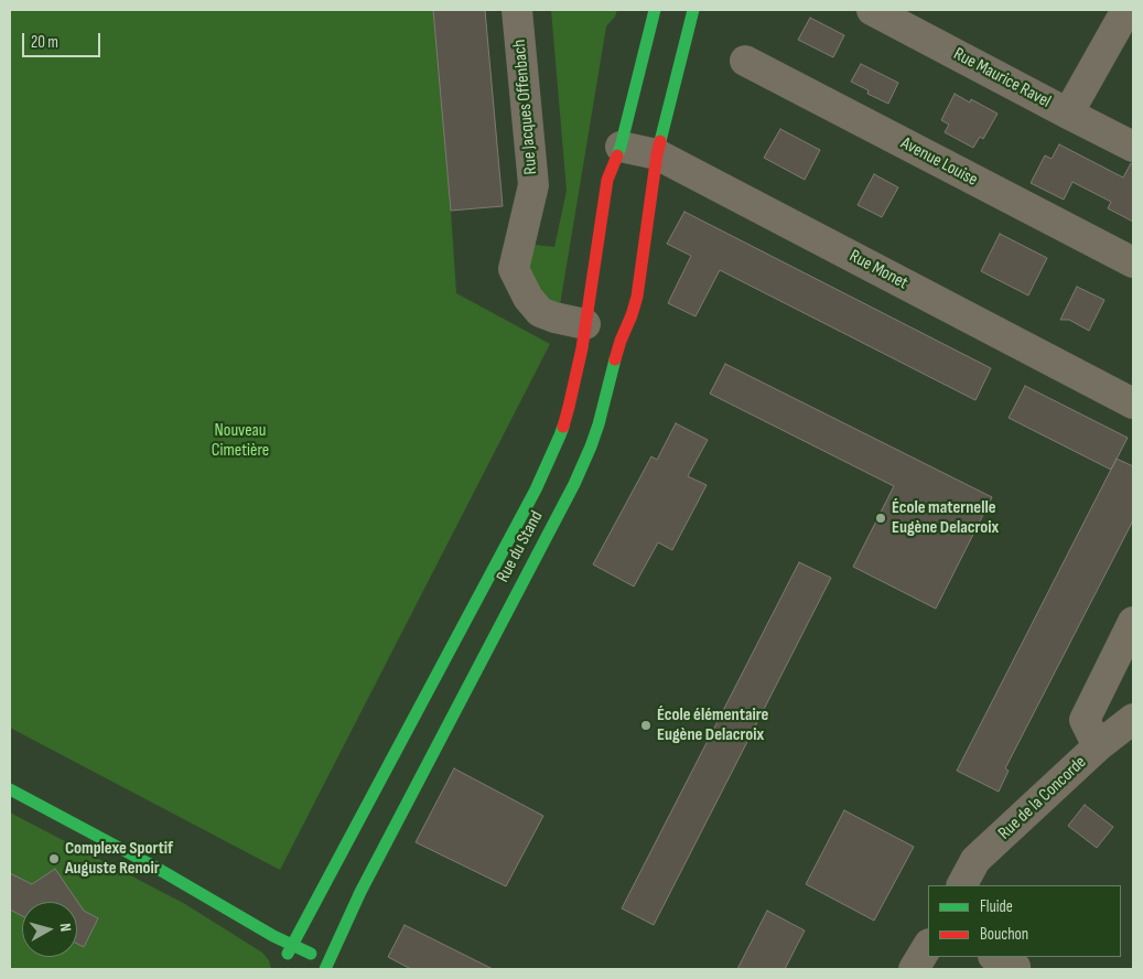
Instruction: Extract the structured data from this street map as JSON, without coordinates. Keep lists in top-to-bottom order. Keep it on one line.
{"streets":{"street":["Rue Maurice Ravel","Rue Jacques Offenbach","Avenue Louise","Rue Monet","Rue du Stand","Rue de la Concorde"]},"crossings":[["Rue Jacques Offenbach","Rue du Stand"],["Rue Monet","Rue du Stand"]],"parks":["Nouveau Cimetière"],"places":["École maternelle Eugène Delacroix","École élémentaire Eugène Delacroix","Complexe Sportif Auguste Renoir"],"legend":["Fluide","Bouchon"],"scale_bar":"20 m","north":"right"}
